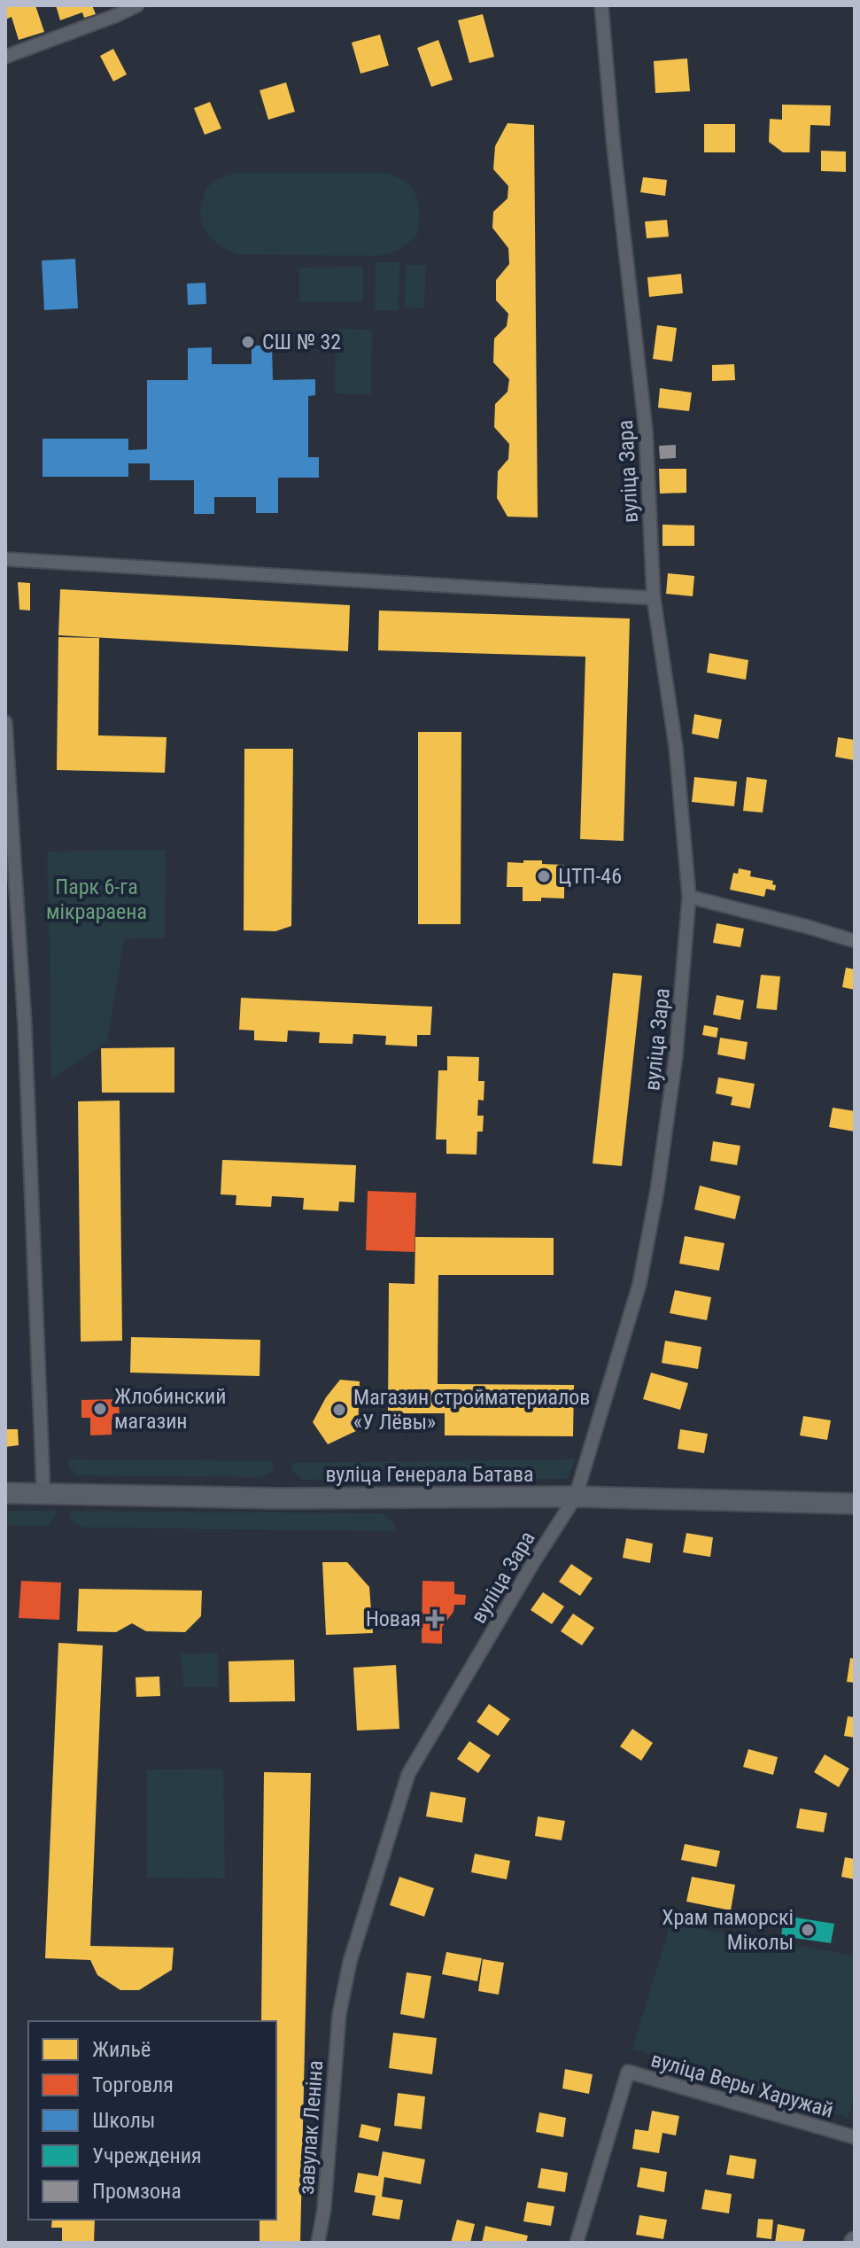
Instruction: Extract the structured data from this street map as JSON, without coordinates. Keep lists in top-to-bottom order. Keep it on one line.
{"streets":{"street":["вуліца Зара","вуліца Генерала Батава","вуліца Веры Харужай","завулак Леніна"]},"crossings":[["вуліца Зара","вуліца Генерала Батава"],["вуліца Зара","завулак Леніна"]],"parks":["Парк 6-га мікрараена"],"places":{"other":["СШ № 32","ЦТП-46","Жлобинский магазин","Магазин стройматериалов «У Лёвы»","Храм паморскі Міколы"],"health":["Новая"]},"legend":["Жильё","Торговля","Школы","Учреждения","Промзона"]}
